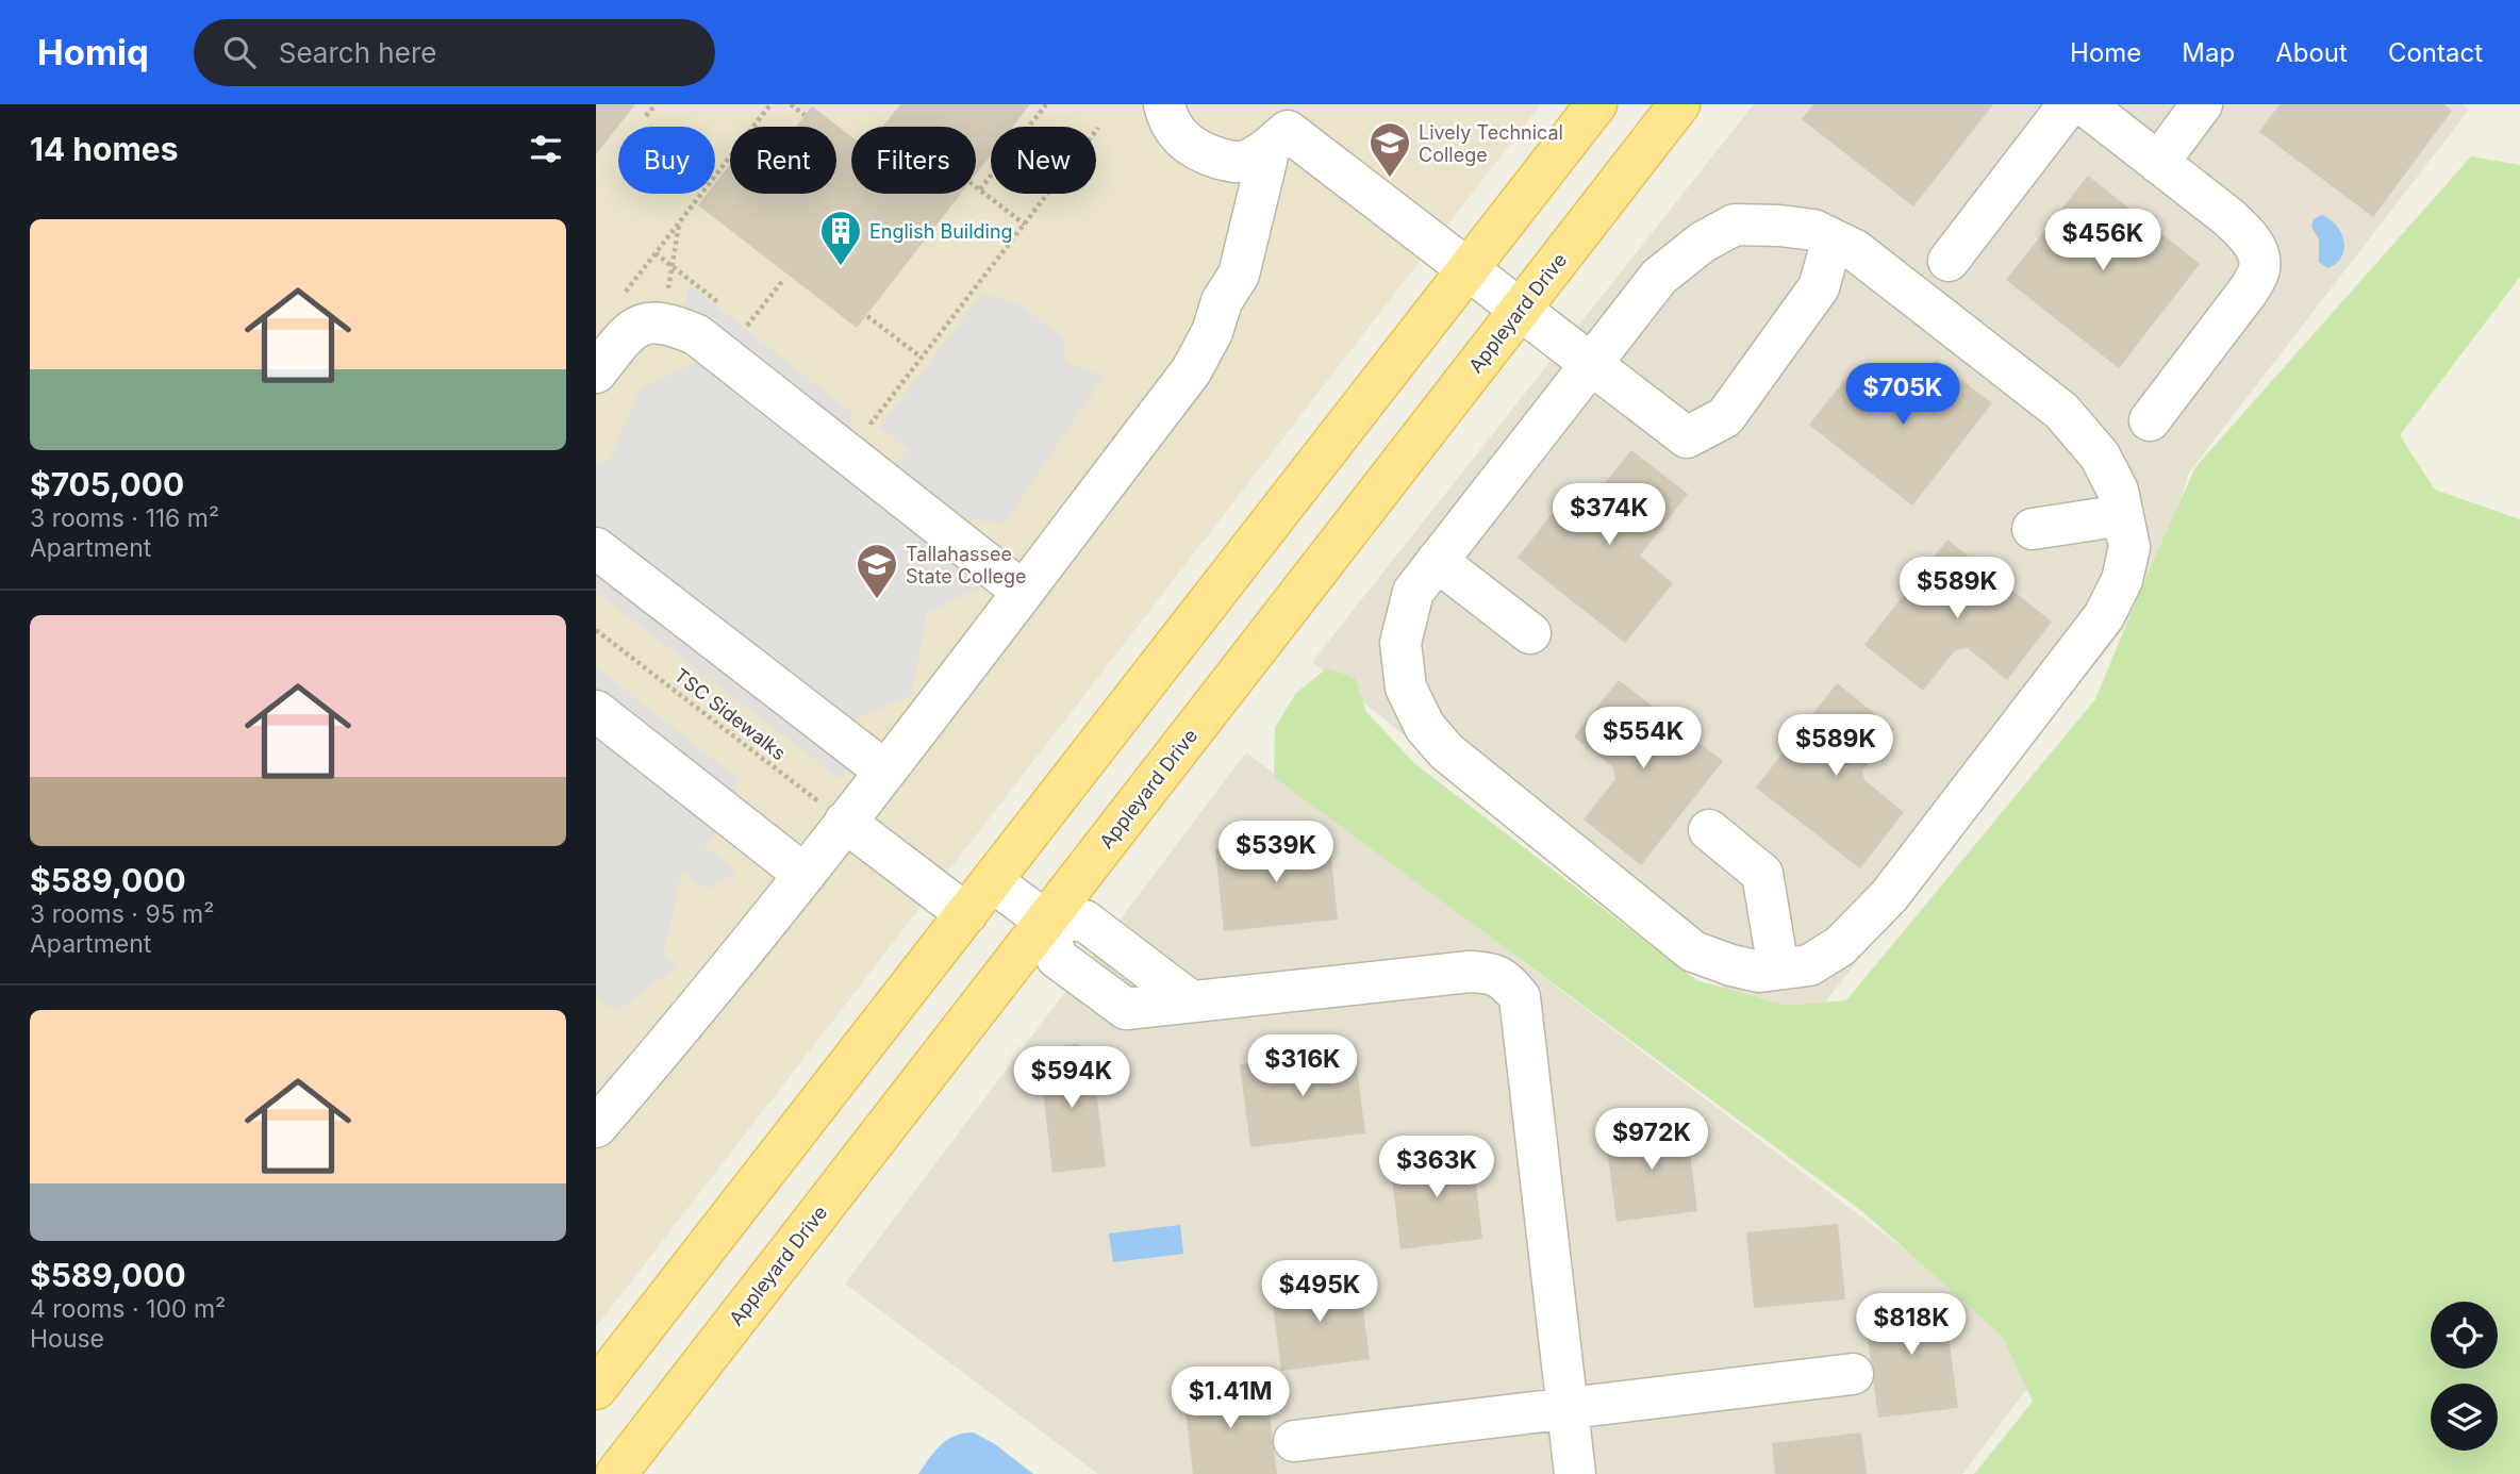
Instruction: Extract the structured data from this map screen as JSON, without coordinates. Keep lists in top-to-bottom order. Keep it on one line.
{"streets":{"main road":["Appleyard Drive"],"path":["TSC Sidewalks"]},"places":{"school or university":["Lively Technical College","Tallahassee State College"],"building":["English Building"]},"page":{"header":"Homiq","search":"Search here","nav":["Home","Map","About","Contact"],"heading":"14 homes","chip":["Buy","Rent","Filters","New"],"list":[{"name":"$705,000","note":"3 rooms · 116 m² · Apartment"},{"name":"$589,000","note":"3 rooms · 95 m² · Apartment"},{"name":"$589,000","note":"4 rooms · 100 m² · House"}],"price":["$456K","$705K","$374K","$589K","$554K","$589K","$539K","$316K","$594K","$972K","$363K","$495K","$818K","$1.41M"]}}
